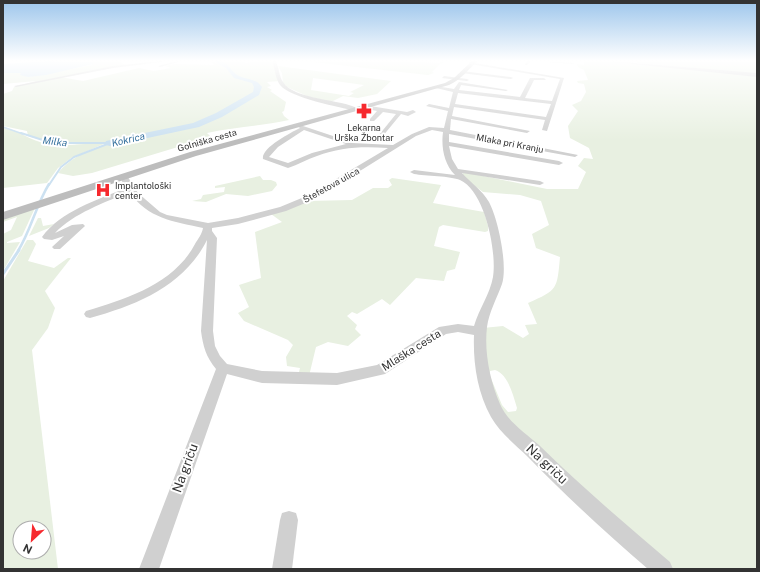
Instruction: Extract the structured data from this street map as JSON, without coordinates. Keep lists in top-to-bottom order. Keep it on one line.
{"streets":{"main road":["Golniška cesta"],"street":["Mlaka pri Kranju","Štefetova ulica","Mlaška cesta","Na griču"]},"crossings":[["Mlaka pri Kranju","Štefetova ulica"],["Mlaška cesta","Na griču"]],"water":["Kokrica","Milka"],"places":{"pharmacy":["Lekarna Urška Žbontar"],"hospital":["Implantološki center"]},"north":"bottom left"}
